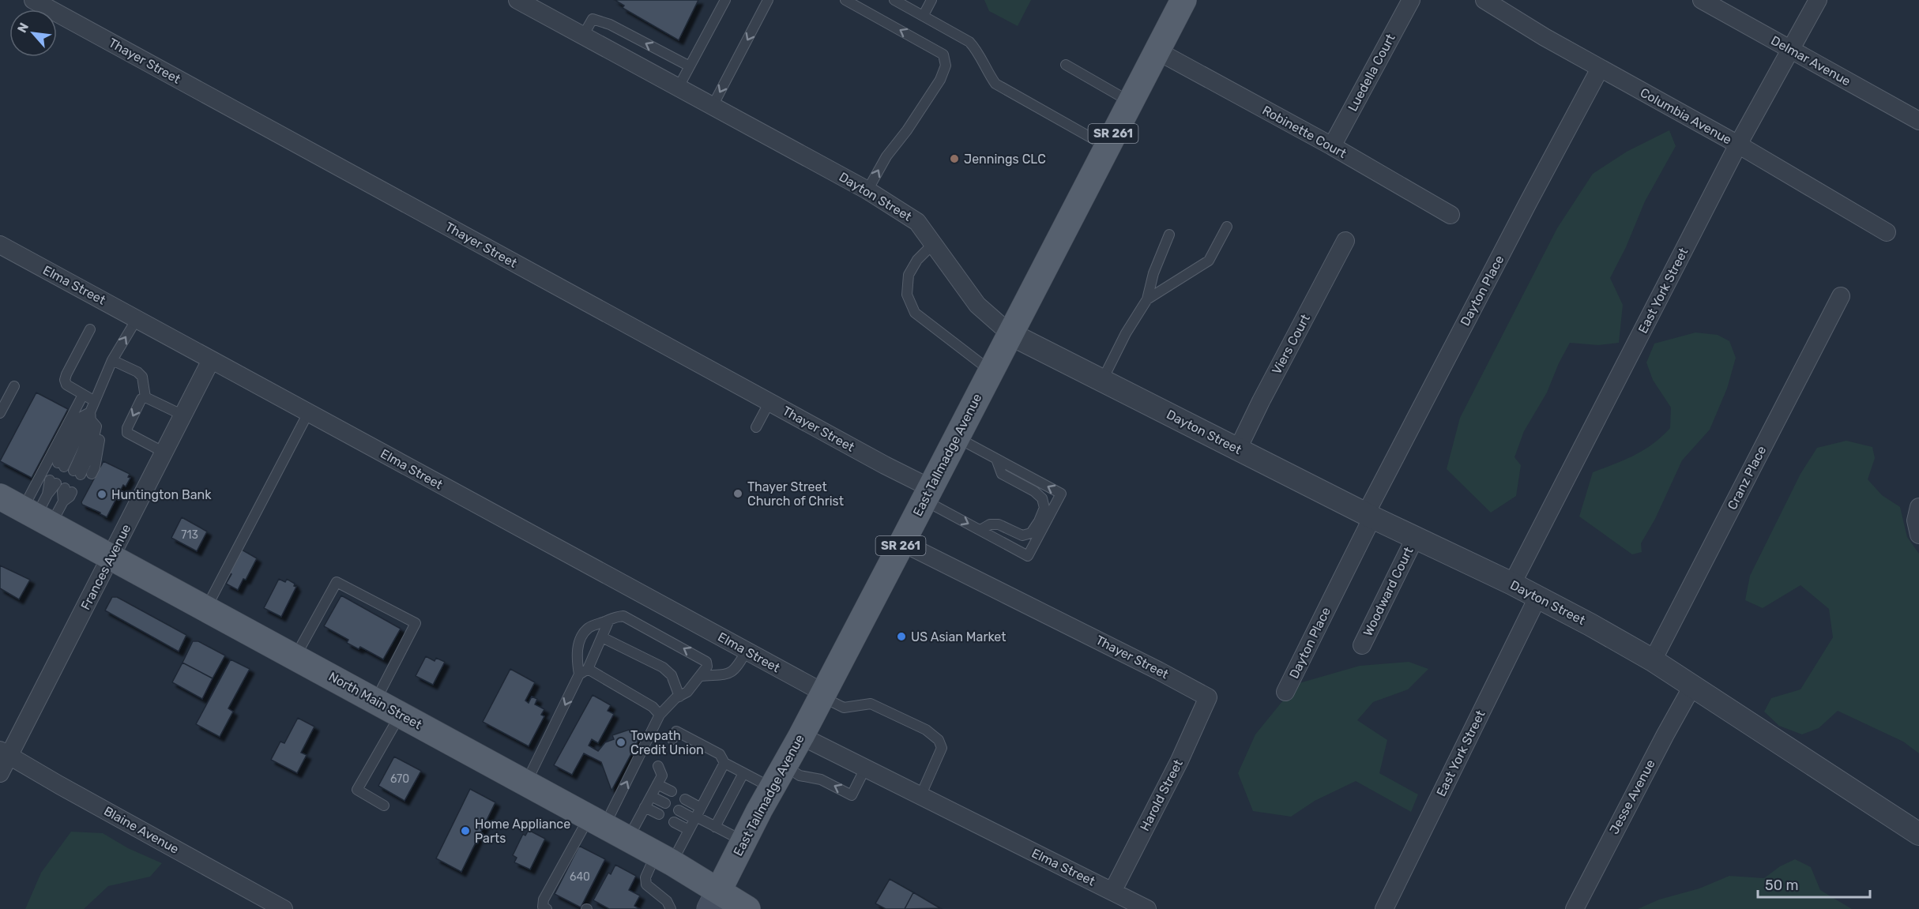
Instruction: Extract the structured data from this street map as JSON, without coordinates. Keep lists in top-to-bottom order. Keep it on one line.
{"streets":{"main road":["SR 261","East Tallmadge Avenue","North Main Street"],"street":["Thayer Street","Delmar Avenue","Luedella Court","Columbia Avenue","Robinette Court","Dayton Street","Elma Street","Dayton Place","East York Street","Viers Court","Cranz Place","Frances Avenue","Woodward Court","Harold Street","Jesse Avenue","Blaine Avenue"]},"crossings":[["Thayer Street","East Tallmadge Avenue"],["Thayer Street","Harold Street"],["Delmar Avenue","East York Street"],["Luedella Court","Robinette Court"],["Columbia Avenue","Dayton Place"],["Columbia Avenue","East York Street"],["Robinette Court","East Tallmadge Avenue"],["Dayton Street","Dayton Place"],["Dayton Street","East York Street"],["Dayton Street","Viers Court"],["Dayton Street","East Tallmadge Avenue"],["Dayton Street","Cranz Place"],["Dayton Street","Woodward Court"],["Dayton Street","Jesse Avenue"],["Elma Street","East Tallmadge Avenue"],["Elma Street","Frances Avenue"],["Elma Street","Harold Street"],["East Tallmadge Avenue","North Main Street"],["Frances Avenue","North Main Street"],["Frances Avenue","Blaine Avenue"]],"places":["Jennings CLC","Thayer Street Church of Christ","Huntington Bank","US Asian Market","Towpath Credit Union","Home Appliance Parts"],"house_numbers":["713","670","640"],"scale_bar":"50 m","north":"top left"}
